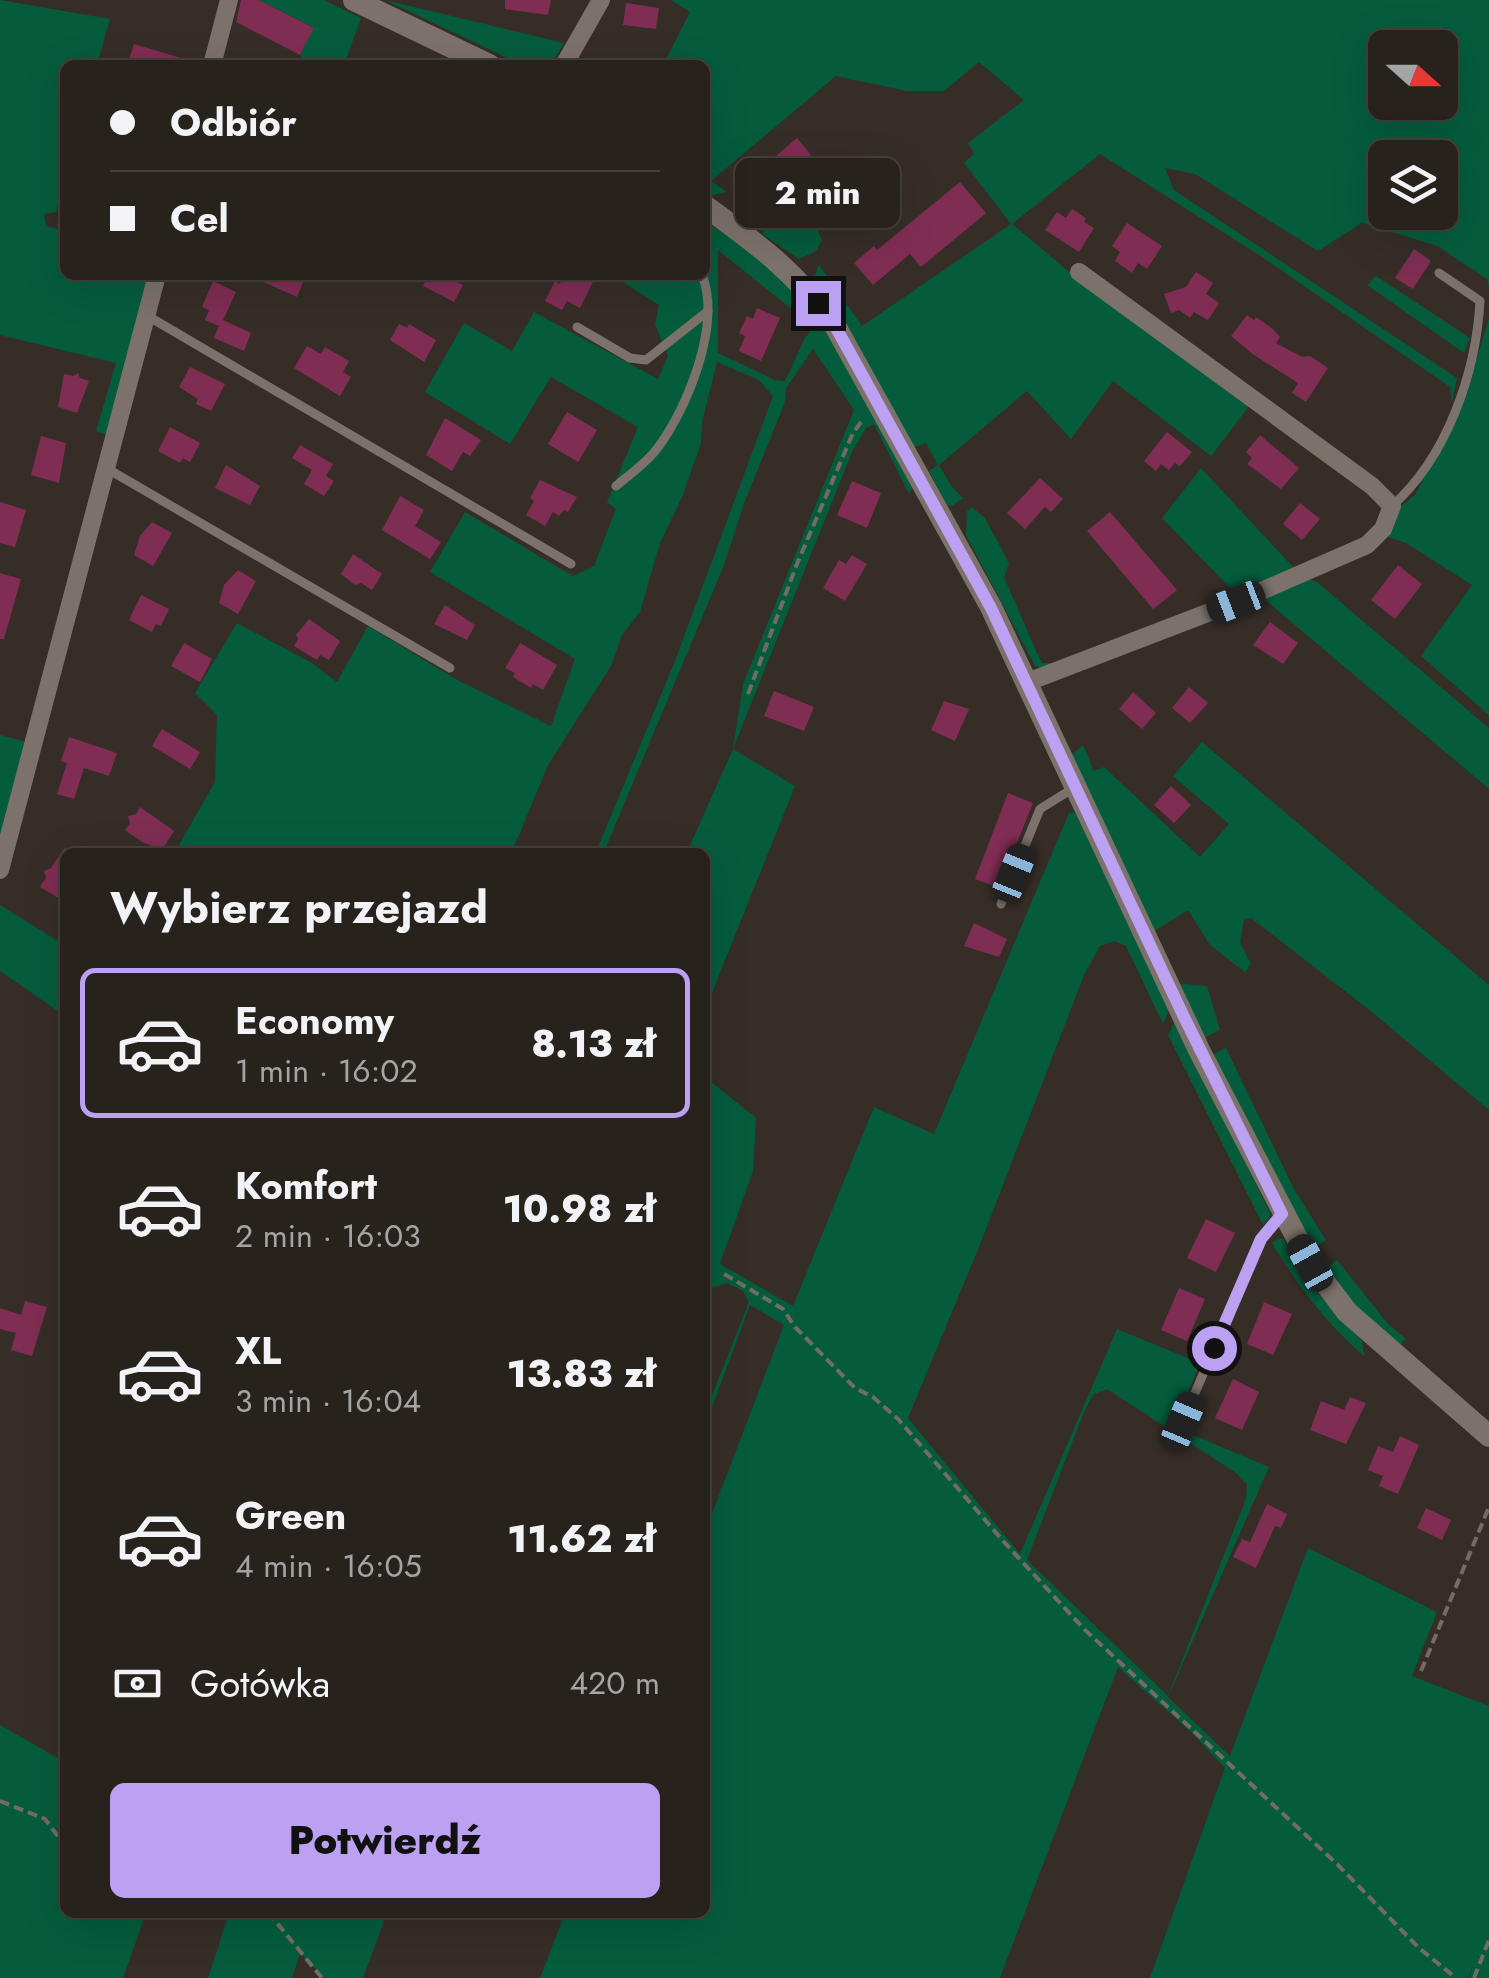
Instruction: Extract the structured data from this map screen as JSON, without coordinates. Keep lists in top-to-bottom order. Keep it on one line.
{"north":"right","page":{"banner":["Odbiór","Cel"],"bubble":"2 min","heading":"Wybierz przejazd","list":[{"name":"Economy","note":"1 min · 16:02","value":"8.13 zł"},{"name":"Komfort","note":"2 min · 16:03","value":"10.98 zł"},{"name":"XL","note":"3 min · 16:04","value":"13.83 zł"},{"name":"Green","note":"4 min · 16:05","value":"11.62 zł"}],"pay":["Gotówka","420 m"],"buttons":"Potwierdź"}}
